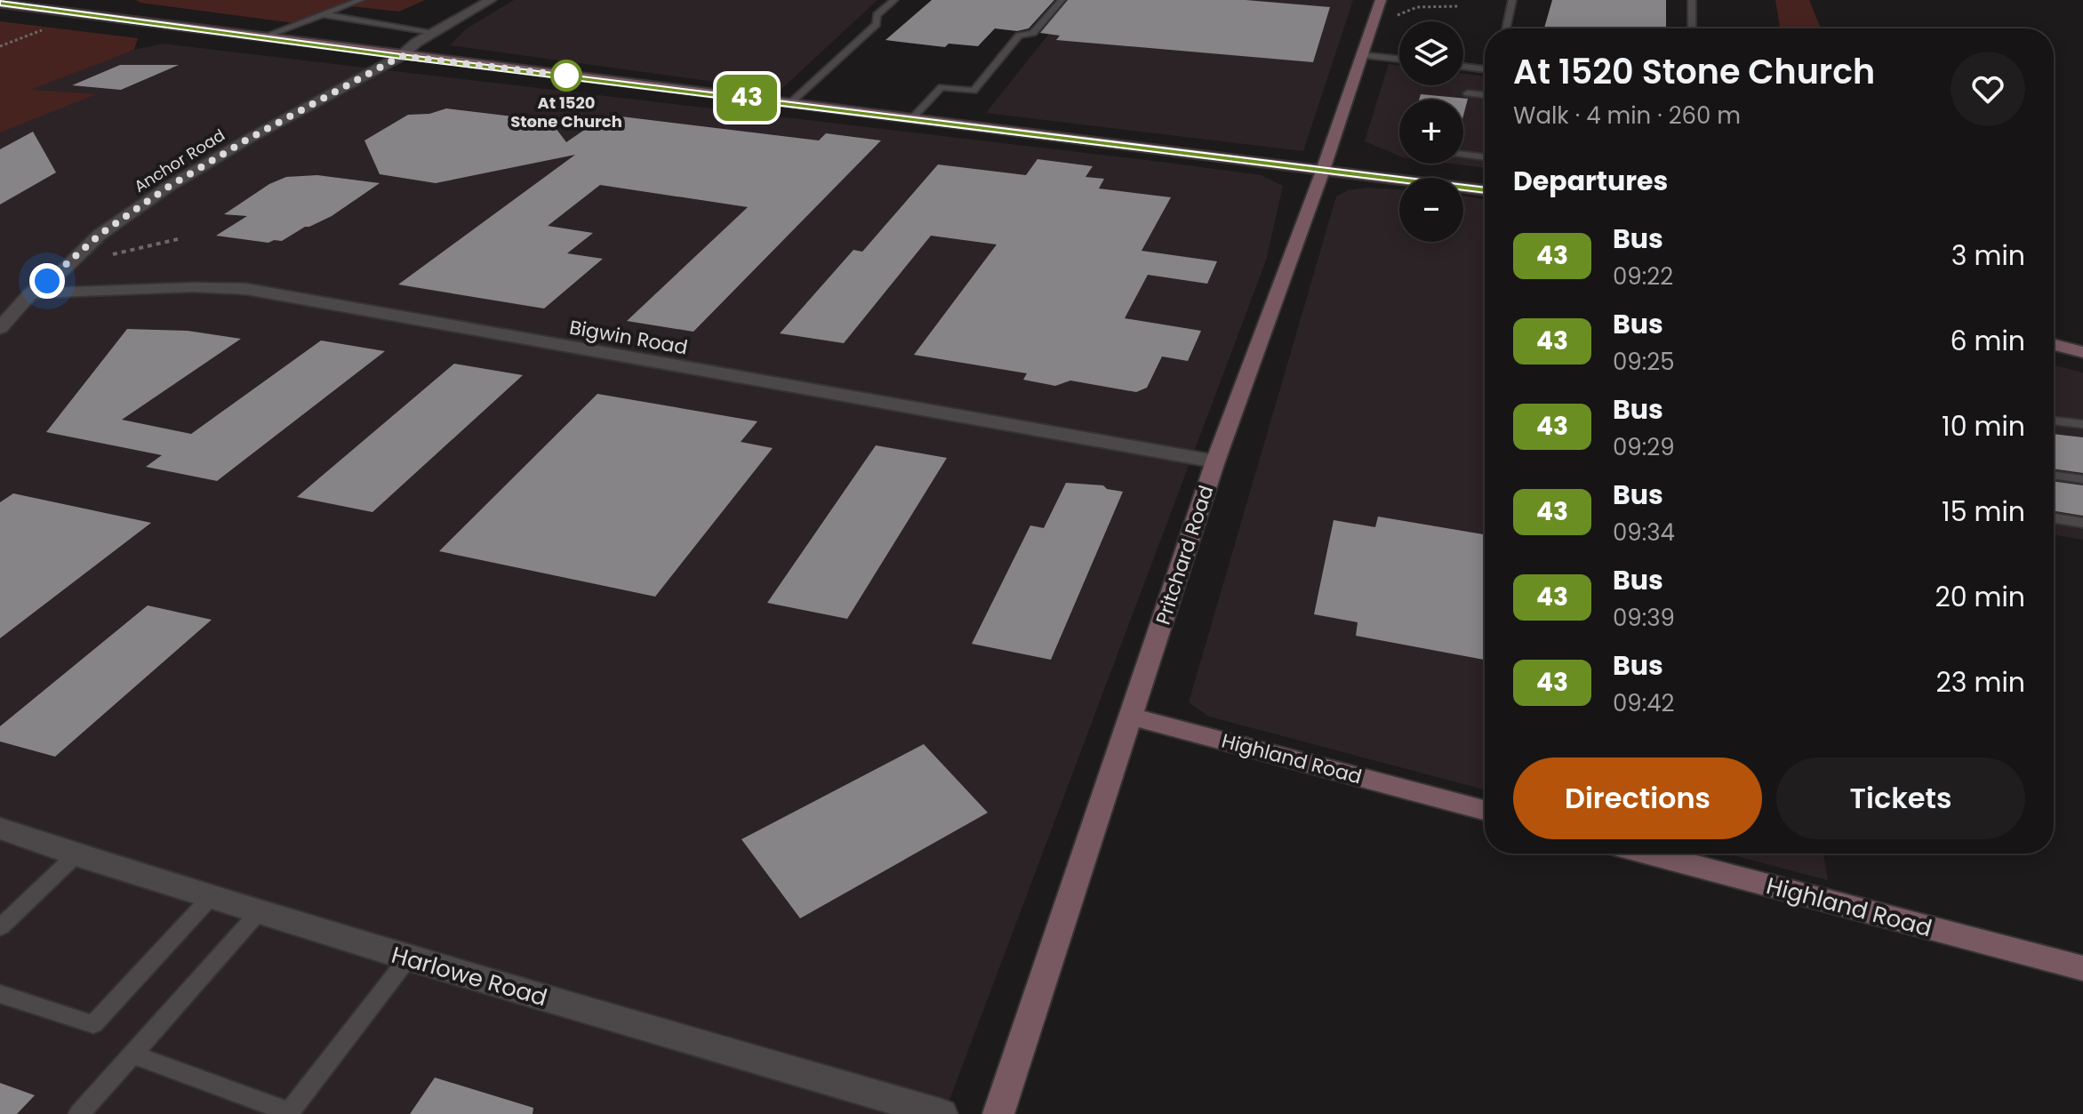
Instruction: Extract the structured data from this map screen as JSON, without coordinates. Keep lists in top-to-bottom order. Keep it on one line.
{"streets":{"main road":["Pritchard Road","Highland Road"],"street":["Anchor Road","Bigwin Road","Harlowe Road"]},"crossings":[["Anchor Road","Bigwin Road"],["Bigwin Road","Pritchard Road"],["Pritchard Road","Highland Road"]],"places":["At 1520 Stone Church"],"lines":["bus line 43"],"page":{"on_map":"43","map_buttons":["+","−"],"heading":[["At 1520 Stone Church","Walk · 4 min · 260 m"],"Departures"],"list":[{"mark":"43","name":"Bus","note":"09:22","value":"3 min"},{"mark":"43","name":"Bus","note":"09:25","value":"6 min"},{"mark":"43","name":"Bus","note":"09:29","value":"10 min"},{"mark":"43","name":"Bus","note":"09:34","value":"15 min"},{"mark":"43","name":"Bus","note":"09:39","value":"20 min"},{"mark":"43","name":"Bus","note":"09:42","value":"23 min"}],"buttons":["Directions","Tickets"]}}
